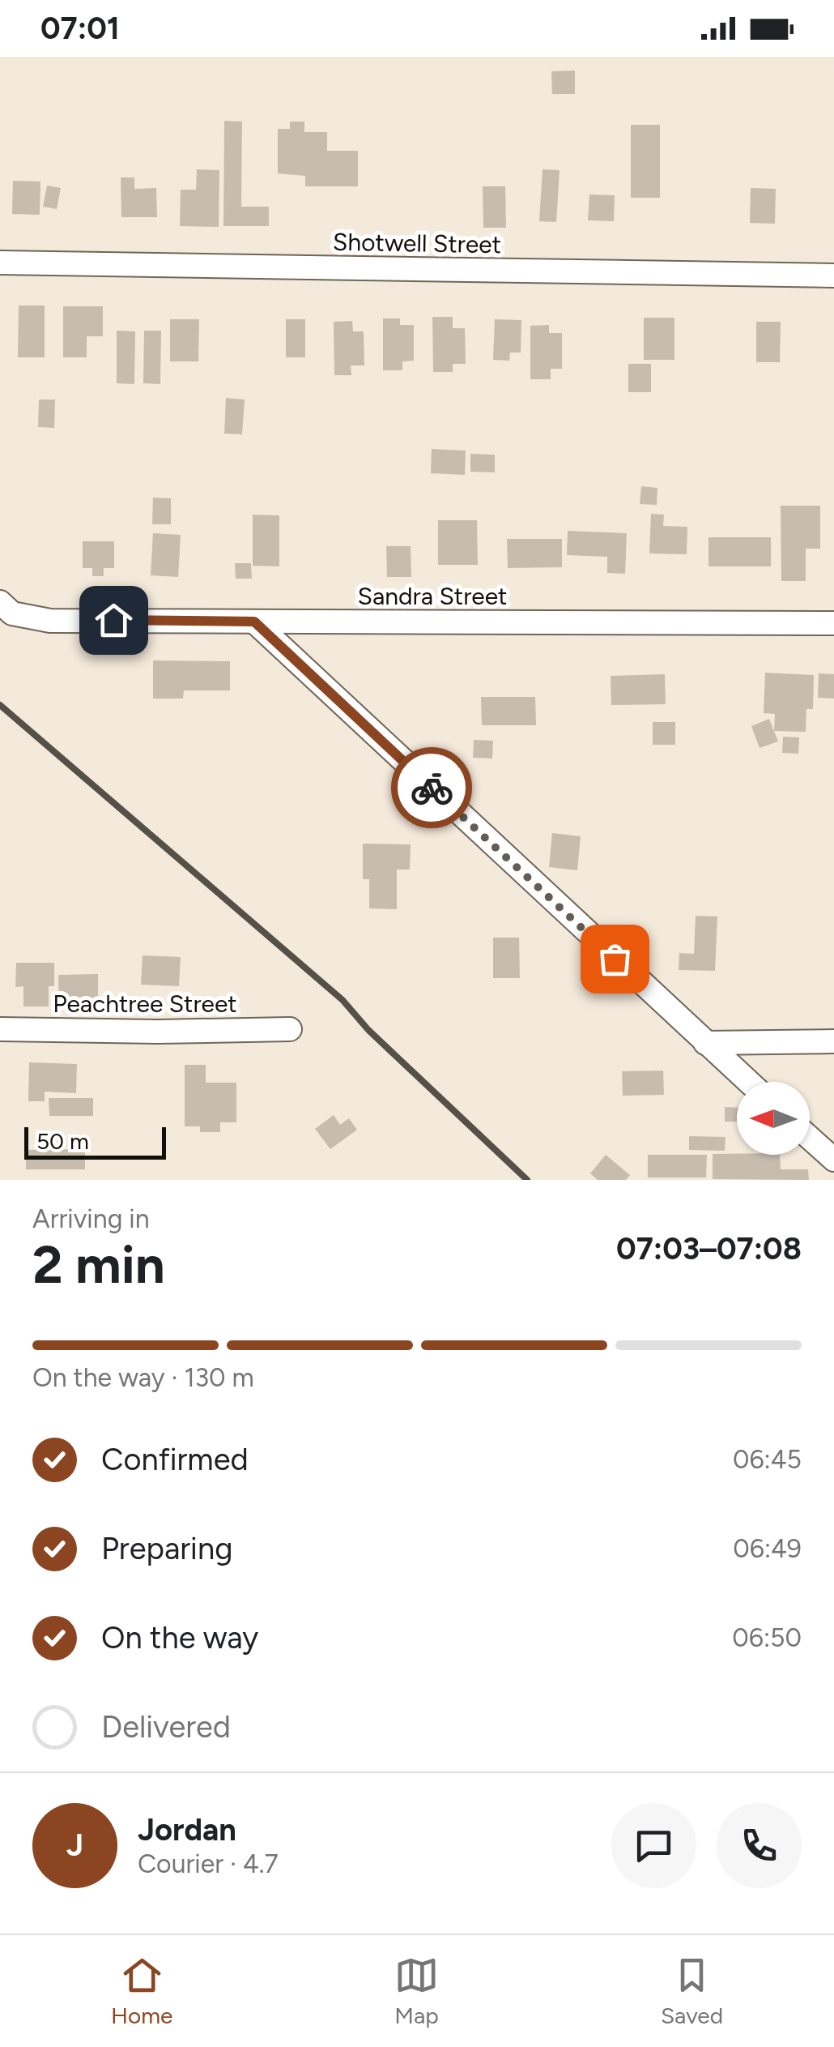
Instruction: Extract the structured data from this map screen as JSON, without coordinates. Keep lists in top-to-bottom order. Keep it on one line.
{"streets":{"street":["Shotwell Street","Sandra Street","Peachtree Street"]},"scale_bar":"50 m","north":"left","page":{"status":"07:01","scale":"50 m","heading":["2 min","Arriving in","07:03–07:08"],"panel":["Jordan","Courier · 4.7"],"bar":"On the way · 130 m","list":[["Confirmed","06:45"],["Preparing","06:49"],["On the way","06:50"],"Delivered"],"round":"J","tabs":["Home","Map","Saved"]}}
